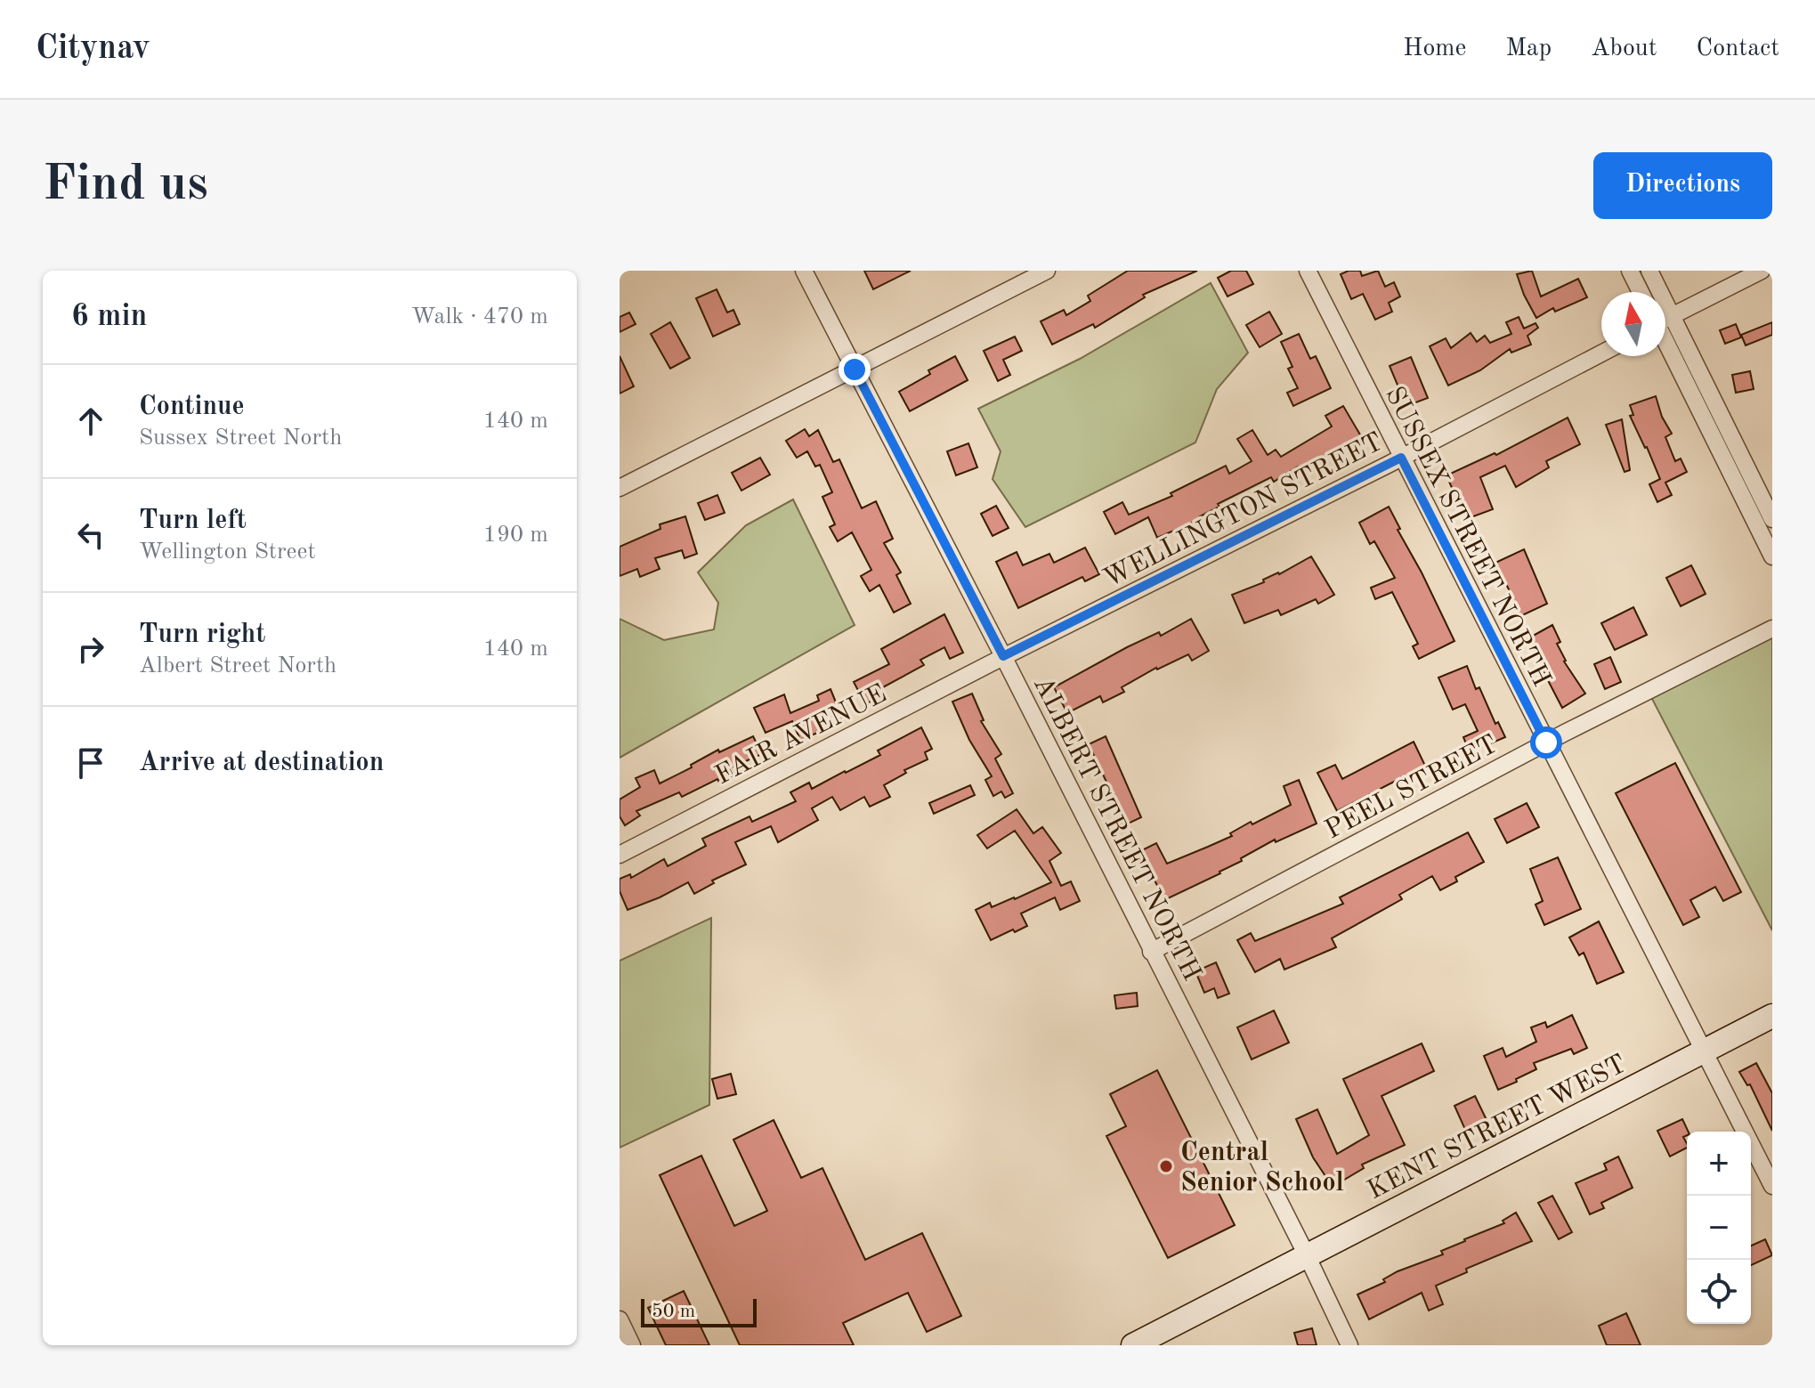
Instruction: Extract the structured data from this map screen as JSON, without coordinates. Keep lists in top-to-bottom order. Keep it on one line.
{"streets":{"main road":["KENT STREET WEST"],"street":["WELLINGTON STREET","SUSSEX STREET NORTH","FAIR AVENUE","PEEL STREET","ALBERT STREET NORTH"]},"crossings":[["WELLINGTON STREET","SUSSEX STREET NORTH"],["WELLINGTON STREET","FAIR AVENUE"],["WELLINGTON STREET","ALBERT STREET NORTH"],["SUSSEX STREET NORTH","PEEL STREET"],["SUSSEX STREET NORTH","KENT STREET WEST"],["FAIR AVENUE","ALBERT STREET NORTH"],["PEEL STREET","ALBERT STREET NORTH"],["ALBERT STREET NORTH","KENT STREET WEST"]],"places":["Central Senior School"],"scale_bar":"50 m","north":"top","page":{"header":"Citynav","nav":["Home","Map","About","Contact"],"buttons":"Directions","title":"Find us","heading":["6 min","Walk · 470 m"],"list":[["Continue","Sussex Street North","140 m"],["Turn left","Wellington Street","190 m"],["Turn right","Albert Street North","140 m"],"Arrive at destination"],"map_buttons":["+","−"],"scale":"50 m"}}
